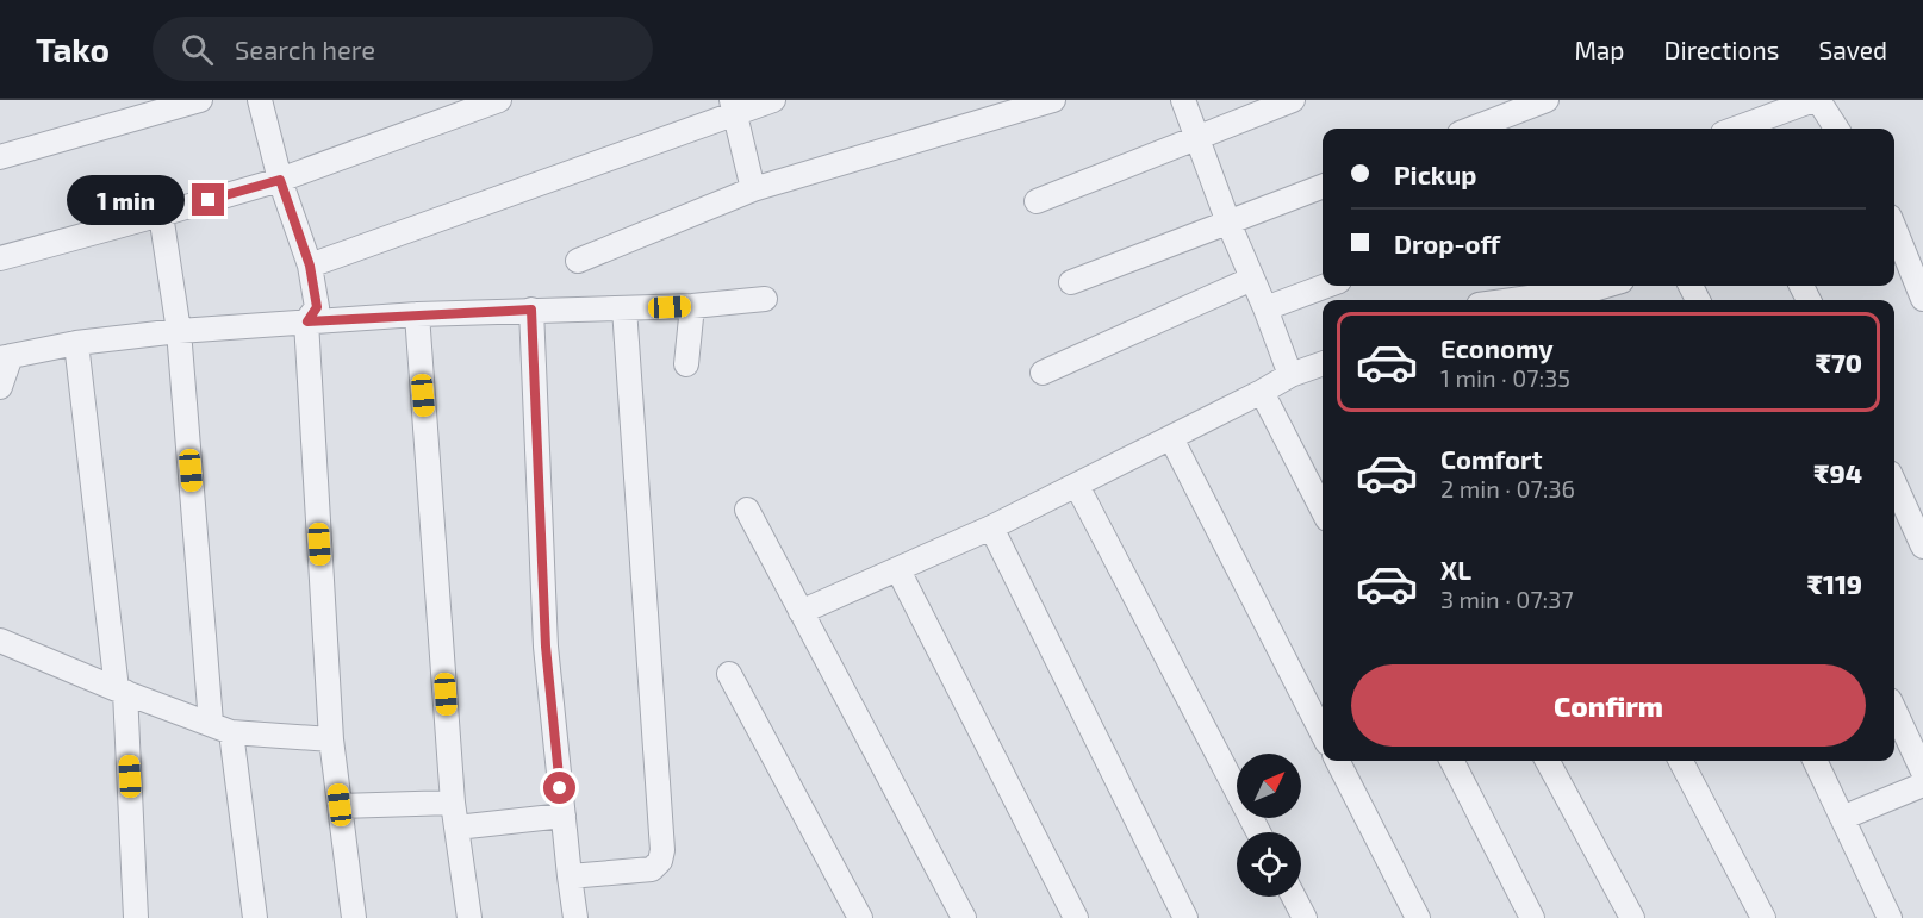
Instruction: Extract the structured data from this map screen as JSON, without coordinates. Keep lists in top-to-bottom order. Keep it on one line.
{"north":"top right","page":{"header":"Tako","search":"Search here","nav":["Map","Directions","Saved"],"banner":["Pickup","Drop-off"],"bubble":"1 min","list":[{"name":"Economy","note":"1 min · 07:35","value":"₹70"},{"name":"Comfort","note":"2 min · 07:36","value":"₹94"},{"name":"XL","note":"3 min · 07:37","value":"₹119"}],"buttons":"Confirm"}}
